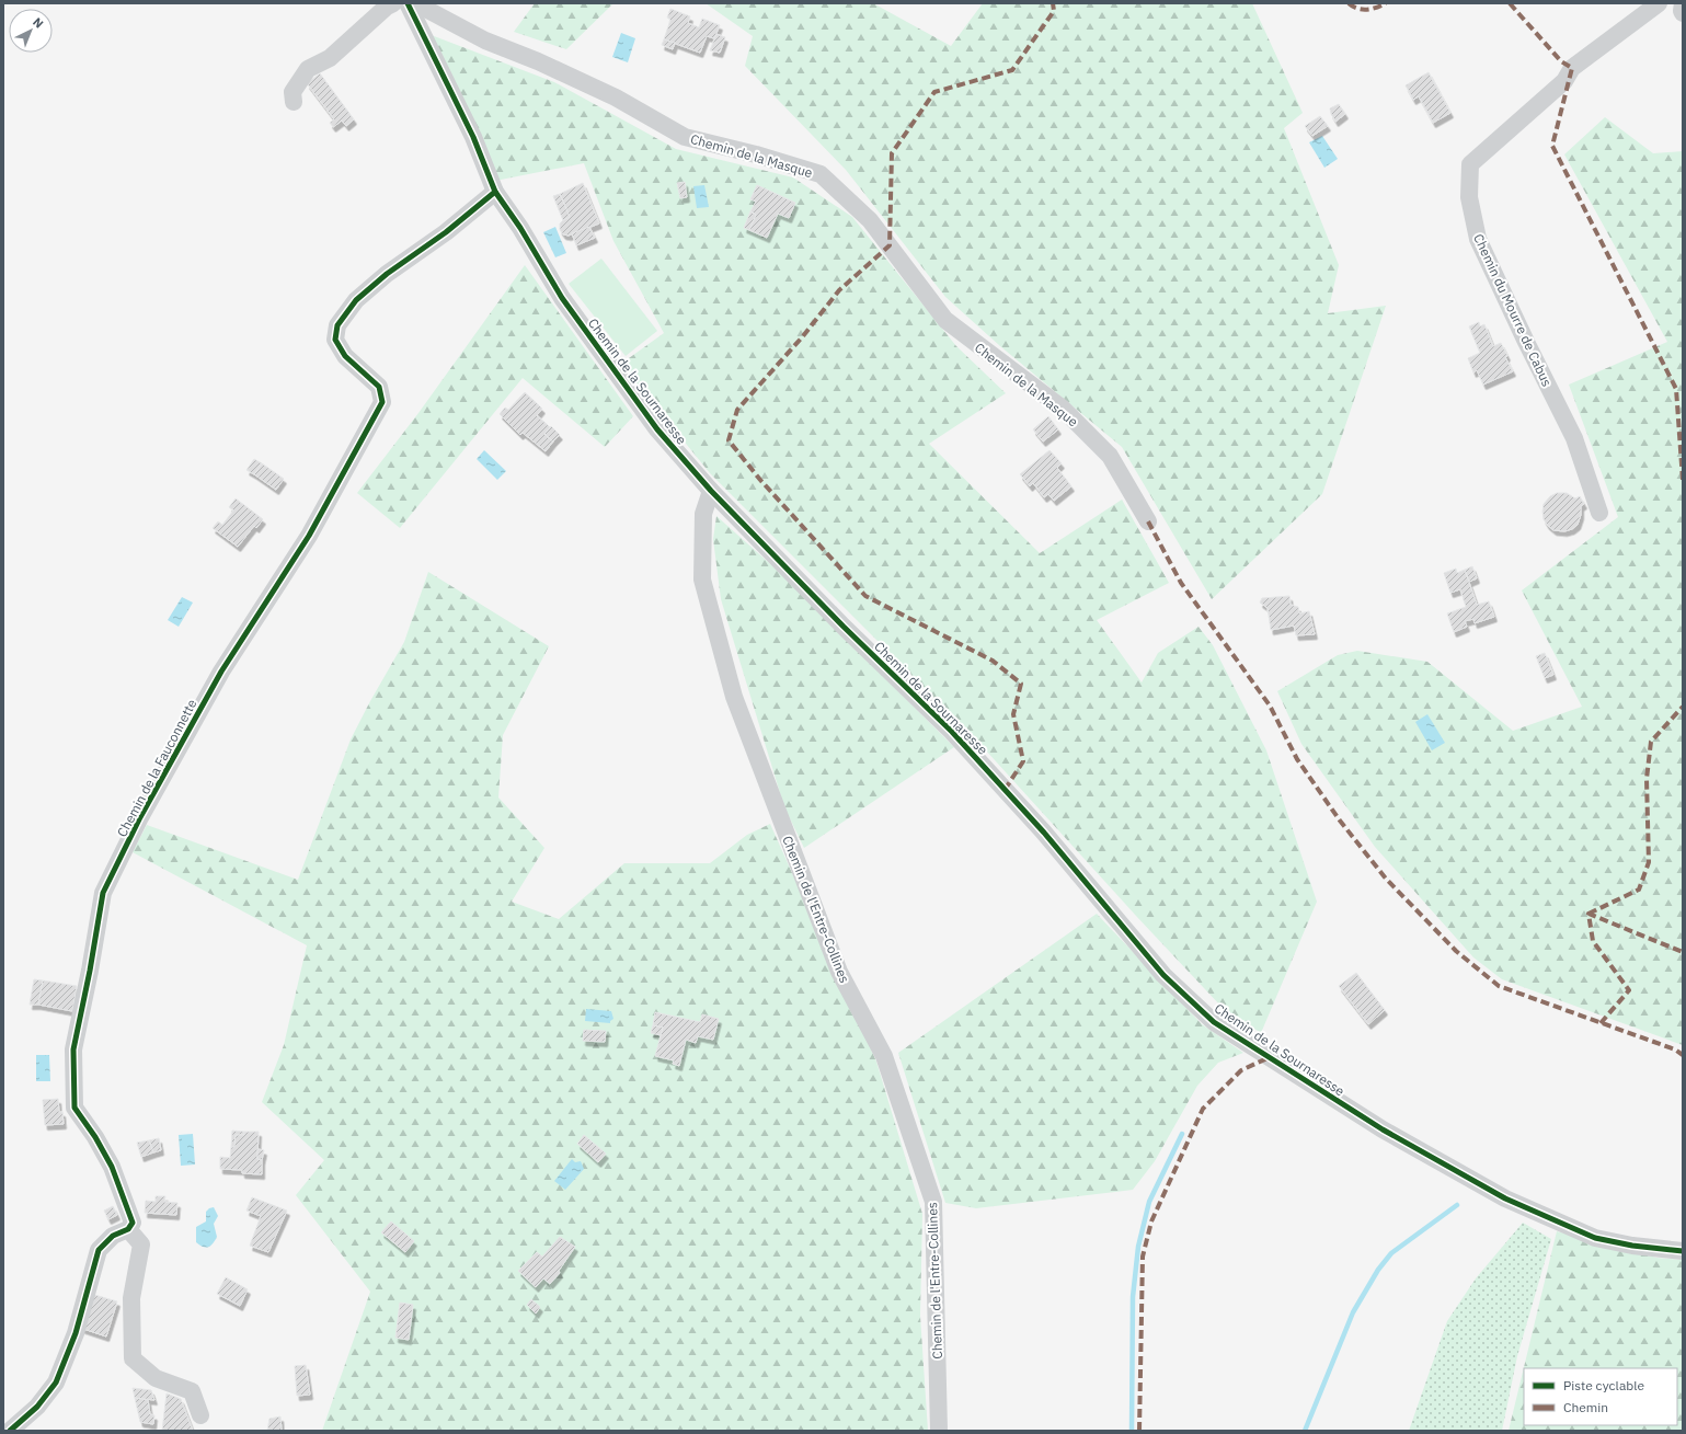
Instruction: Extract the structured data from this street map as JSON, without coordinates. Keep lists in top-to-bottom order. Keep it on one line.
{"streets":{"street":["Chemin de la Masque","Chemin du Mourre de Cabus","Chemin de la Sournaresse","Chemin de la Fauconnette","Chemin de l'Entre-Collines"]},"crossings":[["Chemin de la Sournaresse","Chemin de la Fauconnette"],["Chemin de la Sournaresse","Chemin de l'Entre-Collines"]],"legend":["Piste cyclable","Chemin"],"north":"top right"}
